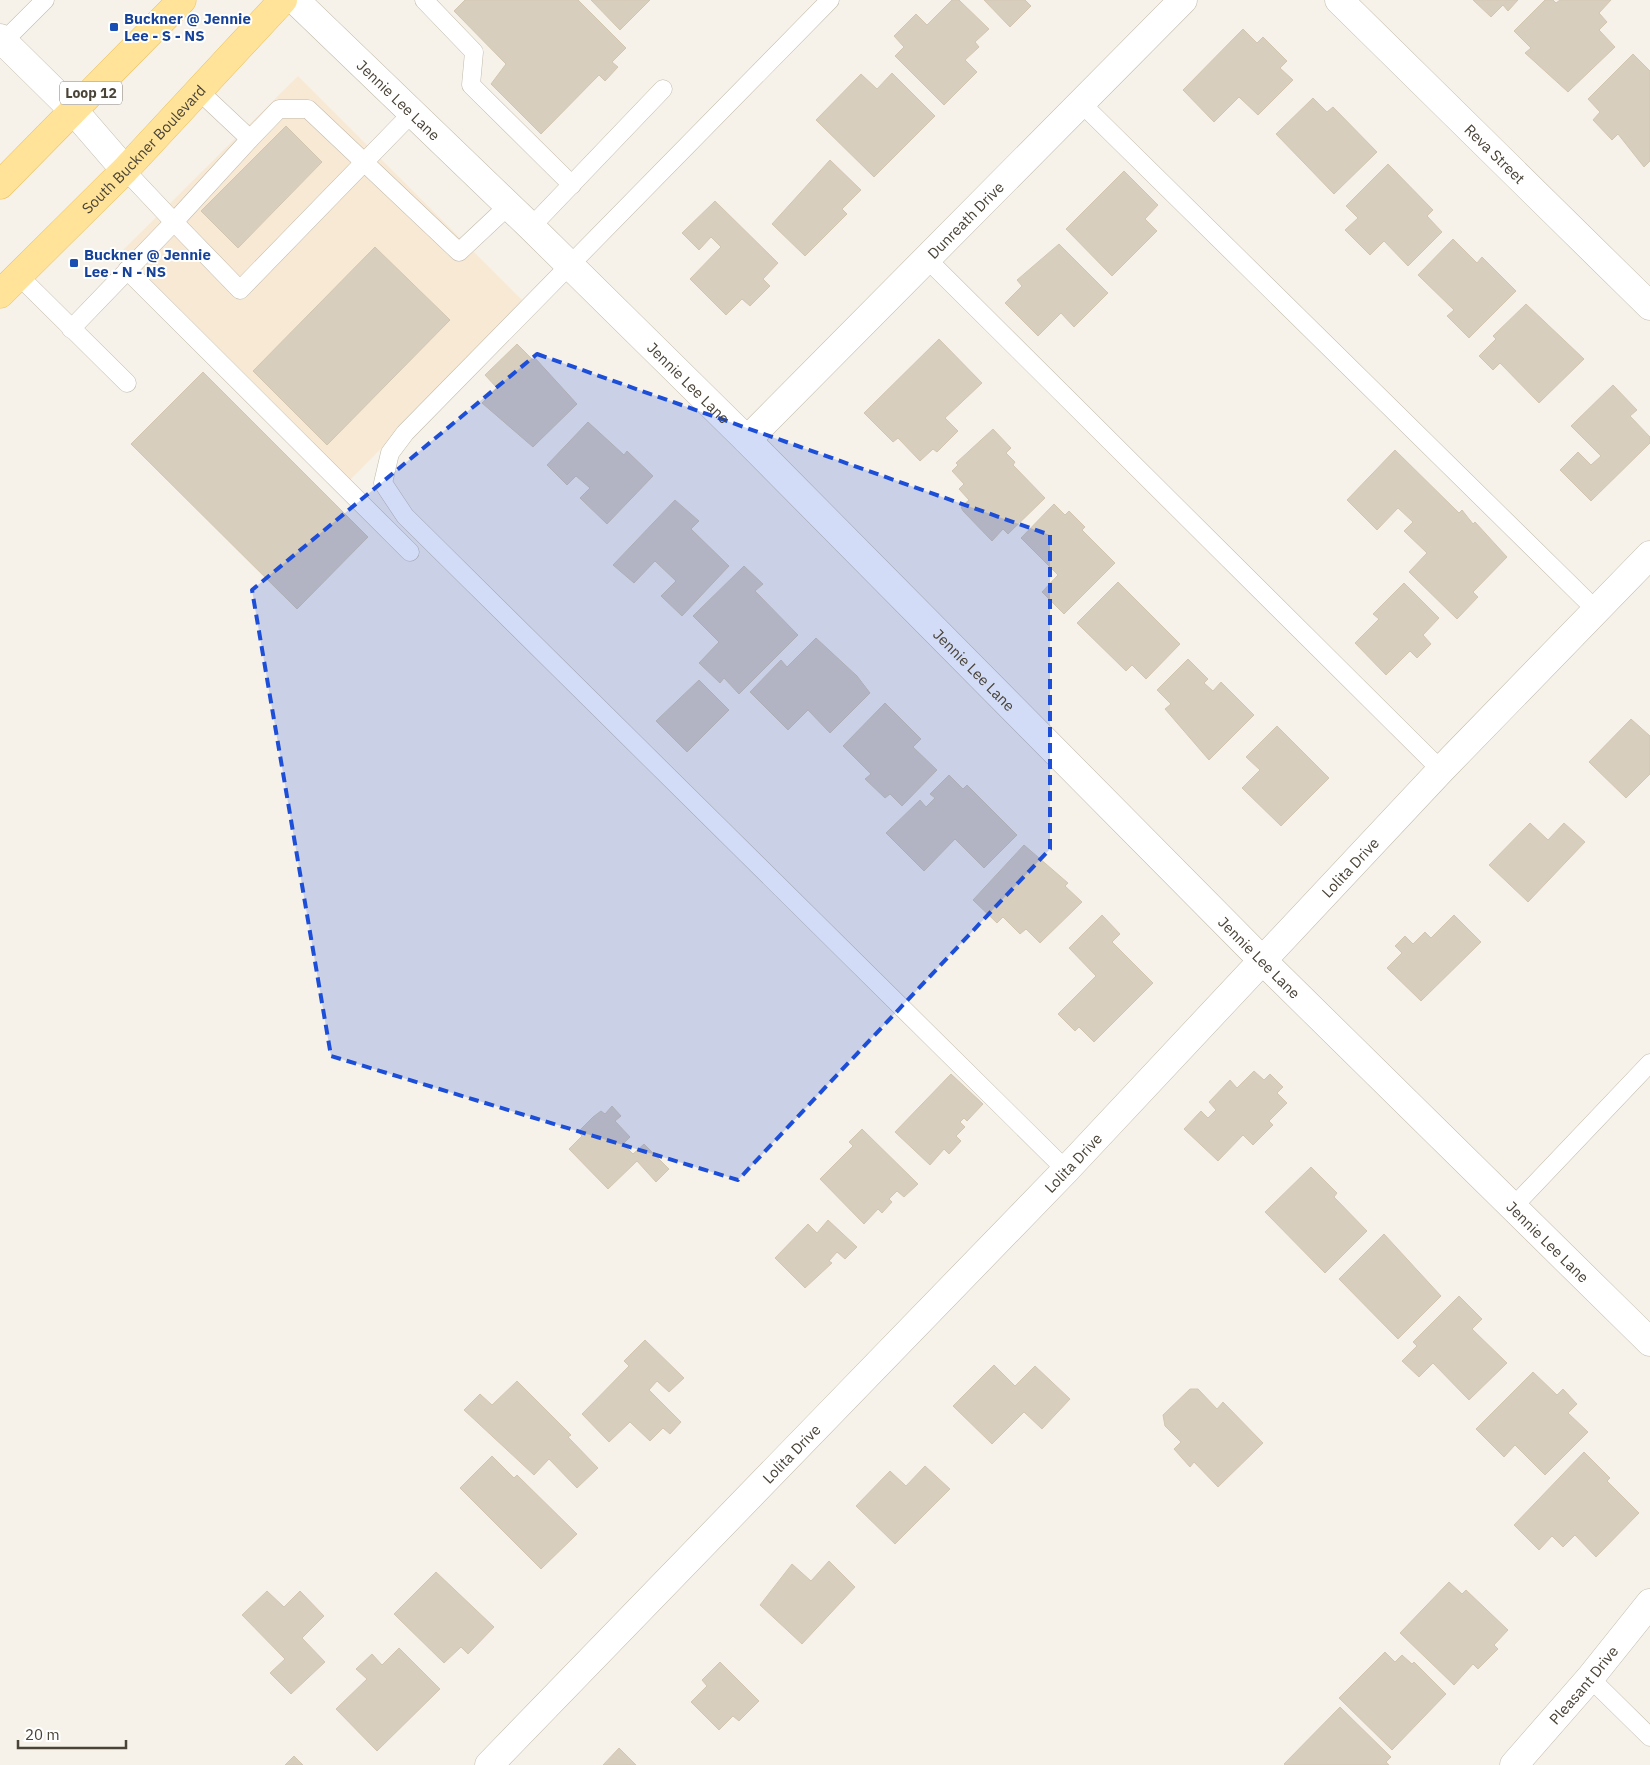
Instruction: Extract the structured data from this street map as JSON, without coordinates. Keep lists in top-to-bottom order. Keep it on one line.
{"streets":{"main road":["Loop 12","South Buckner Boulevard"],"street":["Jennie Lee Lane","Reva Street","Dunreath Drive","Lolita Drive","Pleasant Drive"]},"crossings":[["Jennie Lee Lane","Dunreath Drive"],["Jennie Lee Lane","Lolita Drive"]],"places":{"transit":["Buckner @ Jennie Lee - S - NS","Buckner @ Jennie Lee - N - NS"]},"scale_bar":"20 m"}
